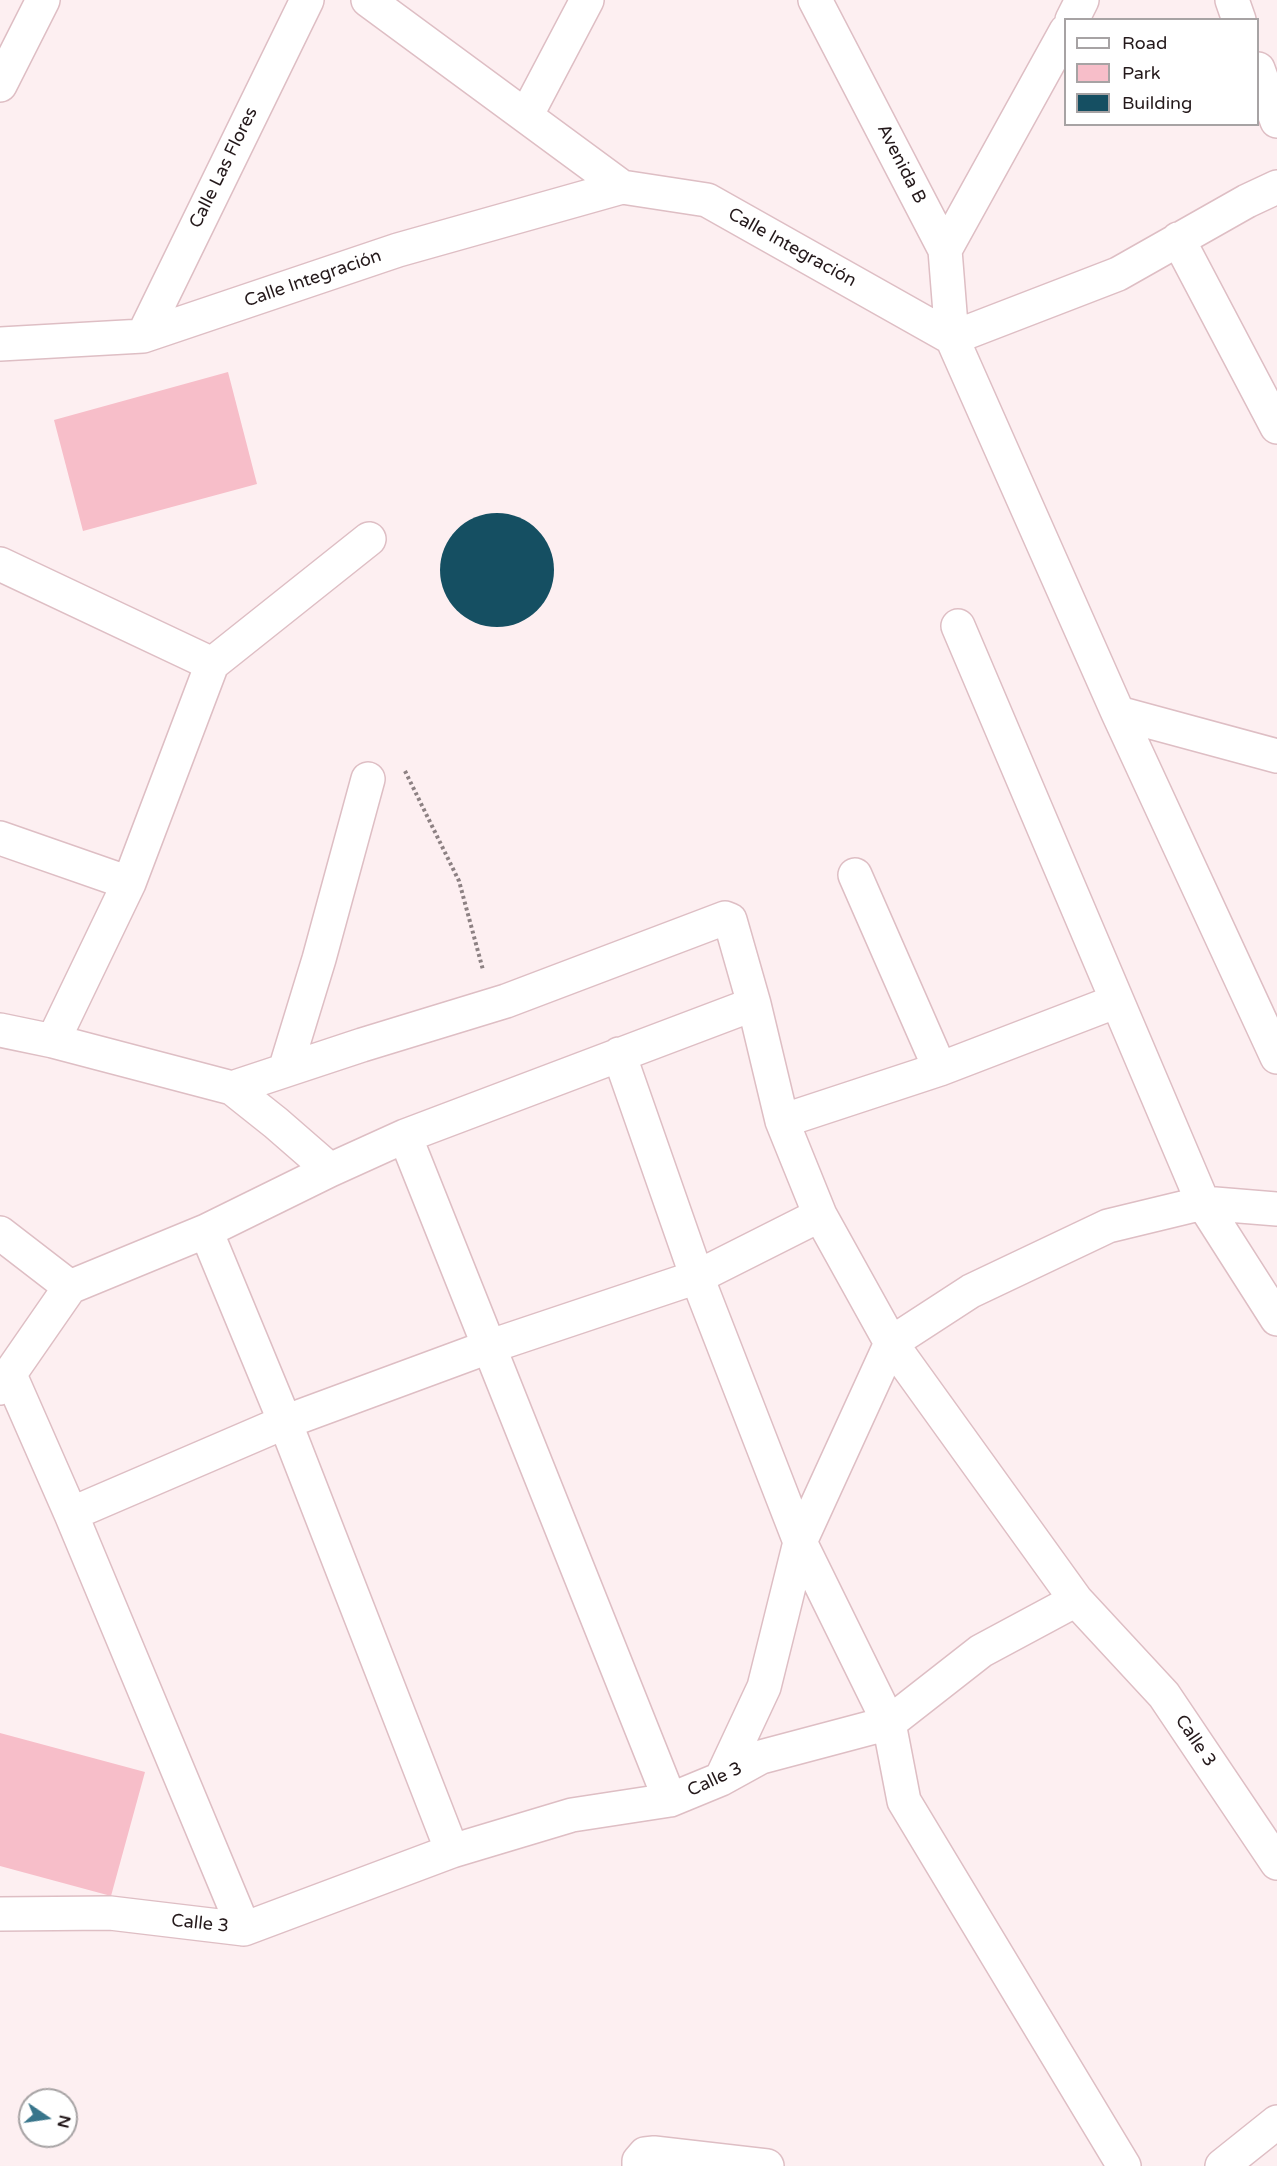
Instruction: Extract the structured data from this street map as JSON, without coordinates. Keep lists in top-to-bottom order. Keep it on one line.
{"streets":{"street":["Avenida B","Calle Las Flores","Calle Integración","Calle 3"]},"crossings":[["Avenida B","Calle Integración"],["Calle Las Flores","Calle Integración"]],"legend":["Road","Park","Building"],"north":"right"}
